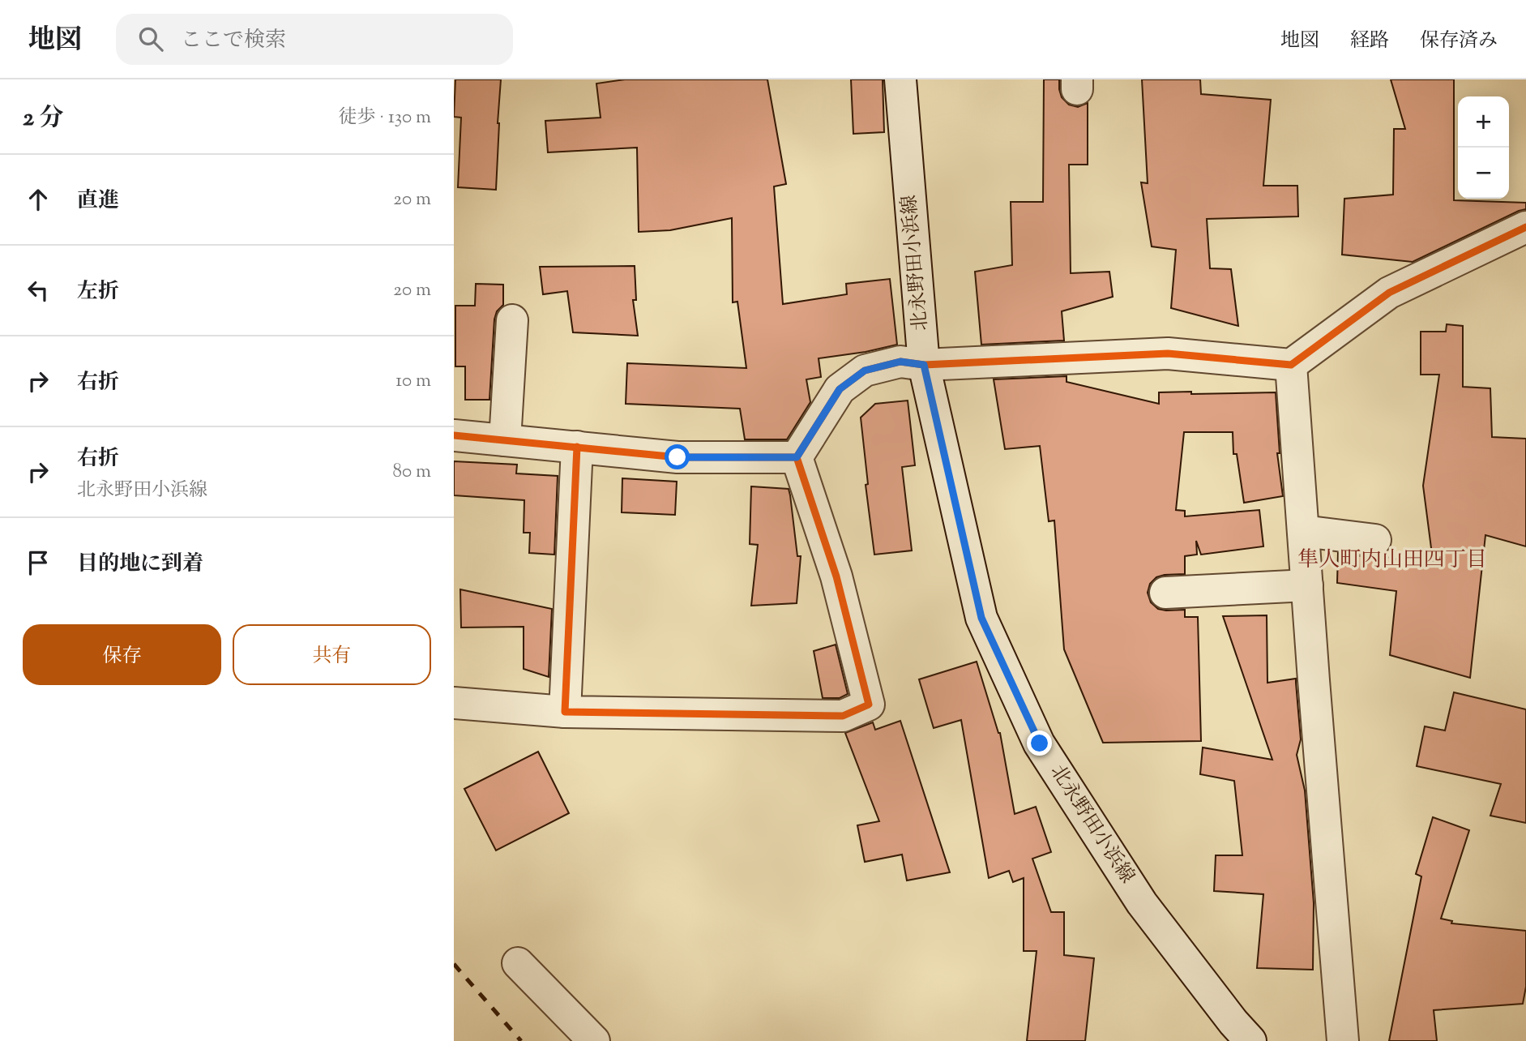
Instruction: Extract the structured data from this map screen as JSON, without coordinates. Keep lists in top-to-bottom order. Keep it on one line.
{"streets":{"street":["北永野田小浜線"]},"districts":["隼人町内山田四丁目"],"page":{"header":"地図","search":"ここで検索","nav":["地図","経路","保存済み"],"heading":["2 分","徒歩 · 130 m"],"map_buttons":["+","−"],"list":[["直進","20 m"],["左折","20 m"],["右折","10 m"],["右折","北永野田小浜線","80 m"],"目的地に到着"],"buttons":["保存","共有"]}}
